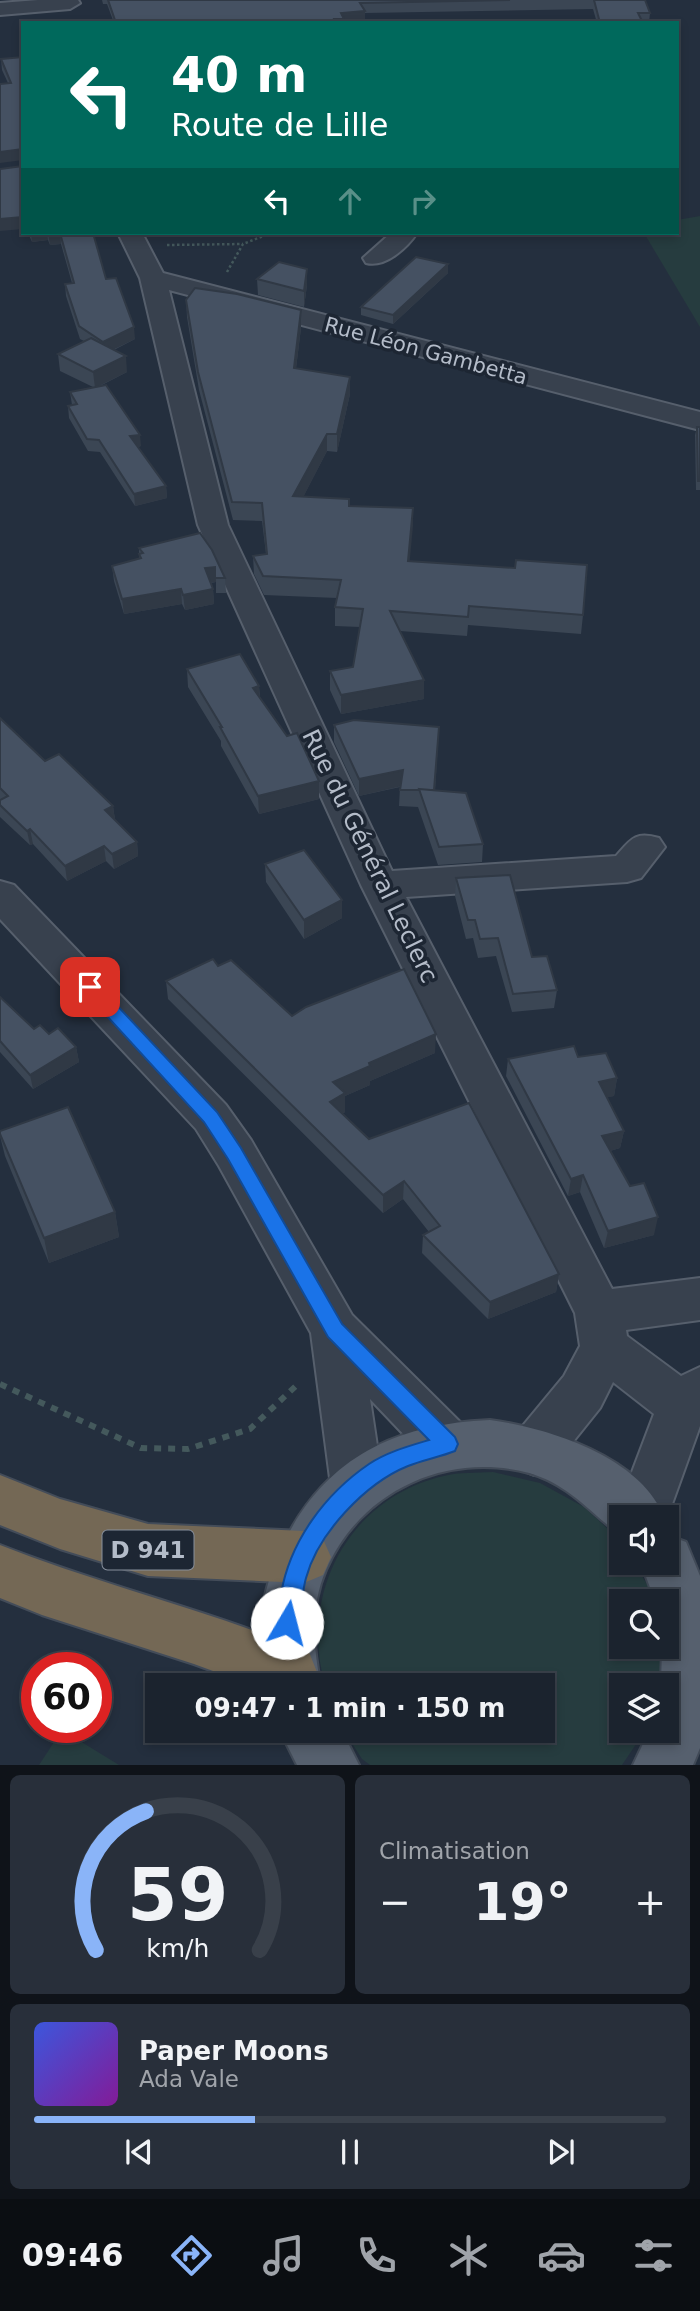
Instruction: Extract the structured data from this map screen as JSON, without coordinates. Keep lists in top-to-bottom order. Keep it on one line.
{"streets":{"highway":["D 941"],"street":["Rue Léon Gambetta","Rue du Général Leclerc"]},"crossings":[["Rue Léon Gambetta","Rue du Général Leclerc"]],"page":{"turn":["40 m","Route de Lille"],"limit":"60","trip":"09:47 · 1 min · 150 m","tile":"Climatisation","heat":["−","19°","+"],"song":["Paper Moons","Ada Vale"],"tabs":"09:46","gauge":["59","km/h"]}}
